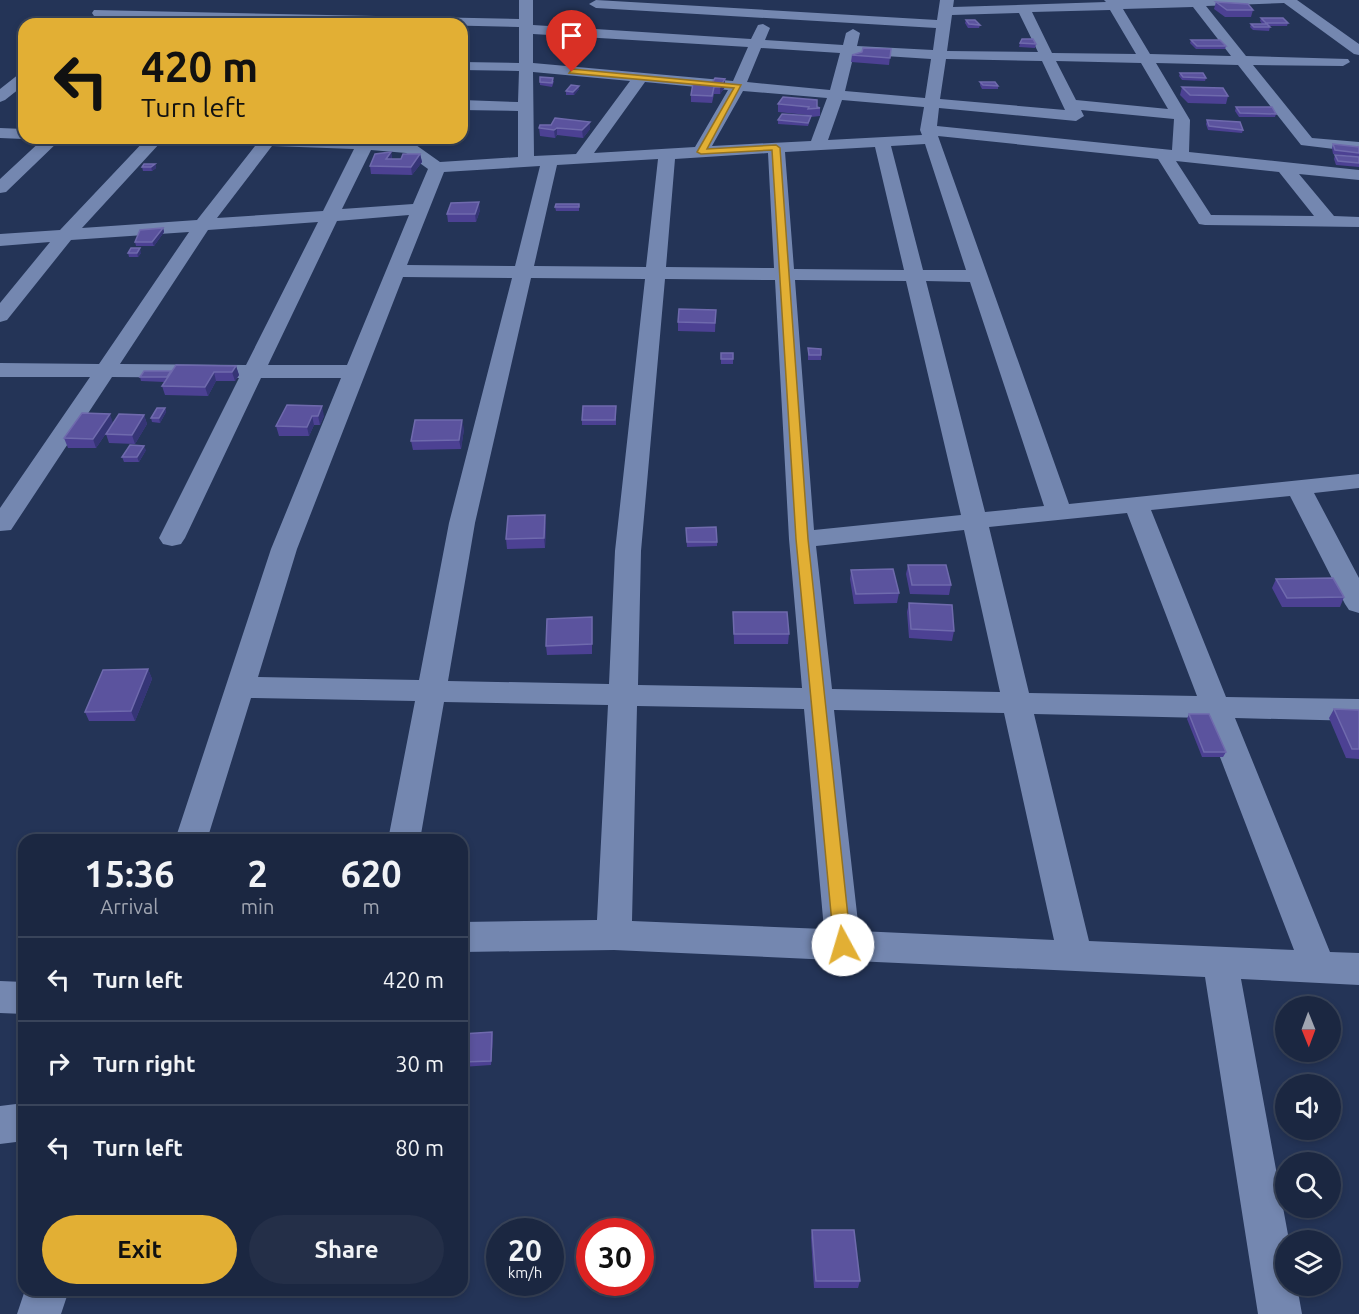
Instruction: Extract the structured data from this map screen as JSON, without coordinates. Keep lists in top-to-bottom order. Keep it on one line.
{"north":"bottom","page":{"turn":["420 m","Turn left"],"eta":["15:36","Arrival","2","min","620","m"],"list":[{"name":"Turn left","value":"420 m"},{"name":"Turn right","value":"30 m"},{"name":"Turn left","value":"80 m"}],"buttons":["Exit","Share"],"speed":"20 km/h","limit":"30"}}
